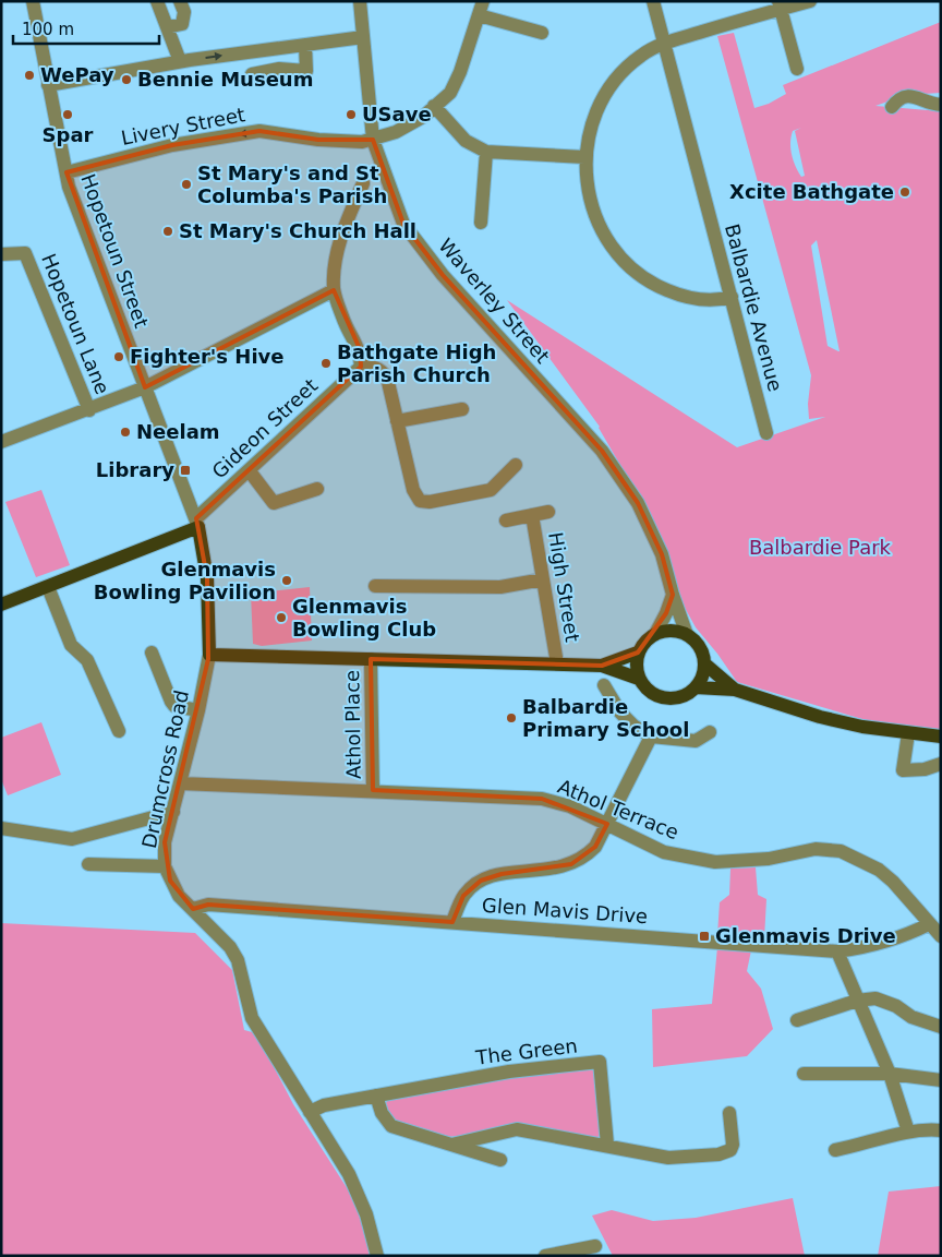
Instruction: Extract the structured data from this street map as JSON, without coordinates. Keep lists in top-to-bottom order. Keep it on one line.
{"streets":{"main road":["Drumcross Road"],"street":["Livery Street","Hopetoun Street","Waverley Street","Balbardie Avenue","Hopetoun Lane","Gideon Street","High Street","Athol Place","Athol Terrace","Glen Mavis Drive","The Green"]},"crossings":[["Livery Street","Hopetoun Street"],["Livery Street","Waverley Street"],["Hopetoun Street","Gideon Street"],["Hopetoun Street","Drumcross Road"],["Gideon Street","Drumcross Road"],["Athol Place","Athol Terrace"],["Drumcross Road","Athol Terrace"],["Drumcross Road","Glen Mavis Drive"],["Drumcross Road","The Green"],["Athol Terrace","Glen Mavis Drive"]],"parks":["Balbardie Park"],"places":{"other":["WePay","Bennie Museum","Spar","USave","St Mary's and St Columba's Parish","Xcite Bathgate","St Mary's Church Hall","Fighter's Hive","Bathgate High Parish Church","Neelam","Glenmavis Bowling Pavilion","Glenmavis Bowling Club","Balbardie Primary School"],"transit":["Library","Glenmavis Drive"]},"scale_bar":"100 m"}
